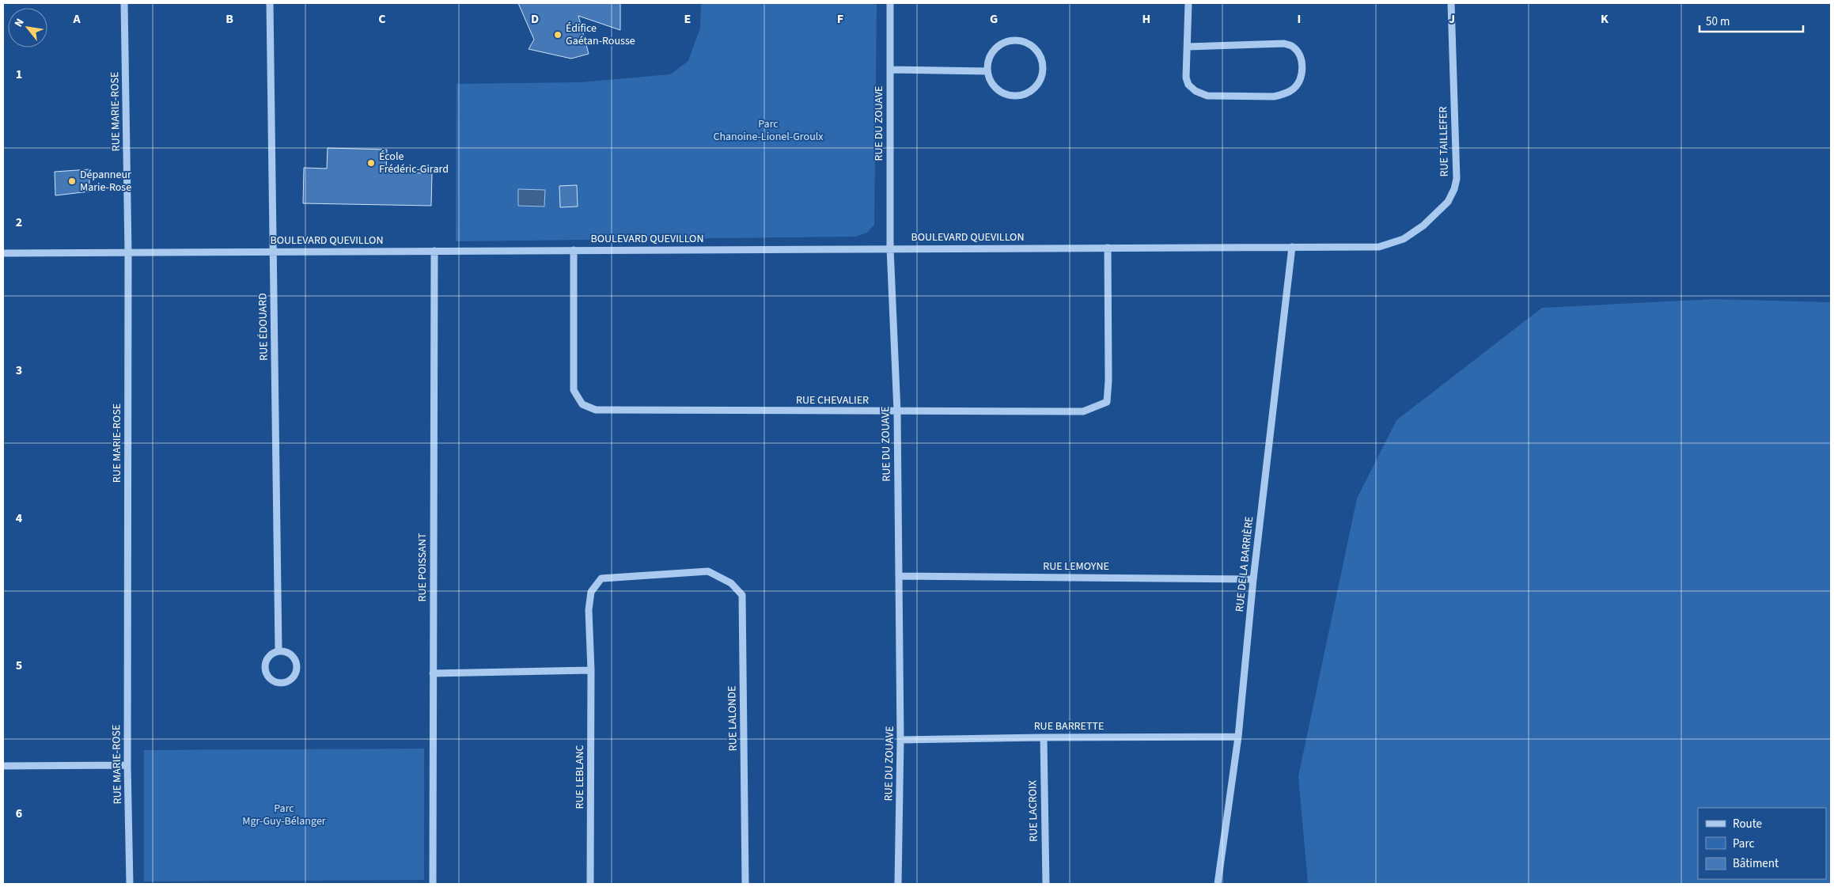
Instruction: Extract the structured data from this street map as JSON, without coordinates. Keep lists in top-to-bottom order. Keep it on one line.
{"streets":{"street":["RUE MARIE-ROSE","RUE DU ZOUAVE","RUE TAILLEFER","BOULEVARD QUEVILLON","RUE ÉDOUARD","RUE CHEVALIER","RUE DE LA BARRIÈRE","RUE LEMOYNE","RUE POISSANT","RUE LALONDE","RUE BARRETTE","RUE LEBLANC","RUE LACROIX"]},"crossings":[["RUE MARIE-ROSE","BOULEVARD QUEVILLON"],["RUE DU ZOUAVE","BOULEVARD QUEVILLON"],["RUE DU ZOUAVE","RUE CHEVALIER"],["RUE DU ZOUAVE","RUE LEMOYNE"],["RUE DU ZOUAVE","RUE BARRETTE"],["RUE TAILLEFER","BOULEVARD QUEVILLON"],["RUE TAILLEFER","RUE DE LA BARRIÈRE"],["BOULEVARD QUEVILLON","RUE ÉDOUARD"],["BOULEVARD QUEVILLON","RUE CHEVALIER"],["BOULEVARD QUEVILLON","RUE DE LA BARRIÈRE"],["BOULEVARD QUEVILLON","RUE POISSANT"],["RUE DE LA BARRIÈRE","RUE LEMOYNE"],["RUE DE LA BARRIÈRE","RUE BARRETTE"],["RUE LALONDE","RUE LEBLANC"],["RUE BARRETTE","RUE LACROIX"]],"parks":["Parc Chanoine-Lionel-Groulx","Parc Mgr-Guy-Bélanger"],"places":["Édifice Gaétan-Rousse","École Frédéric-Girard","Dépanneur Marie-Rose"],"legend":["Route","Parc","Bâtiment"],"scale_bar":"50 m","north":"top left","grid":{"columns":["A","B","C","D","E","F","G","H","I","J","K"],"rows":["1","2","3","4","5","6"]}}
